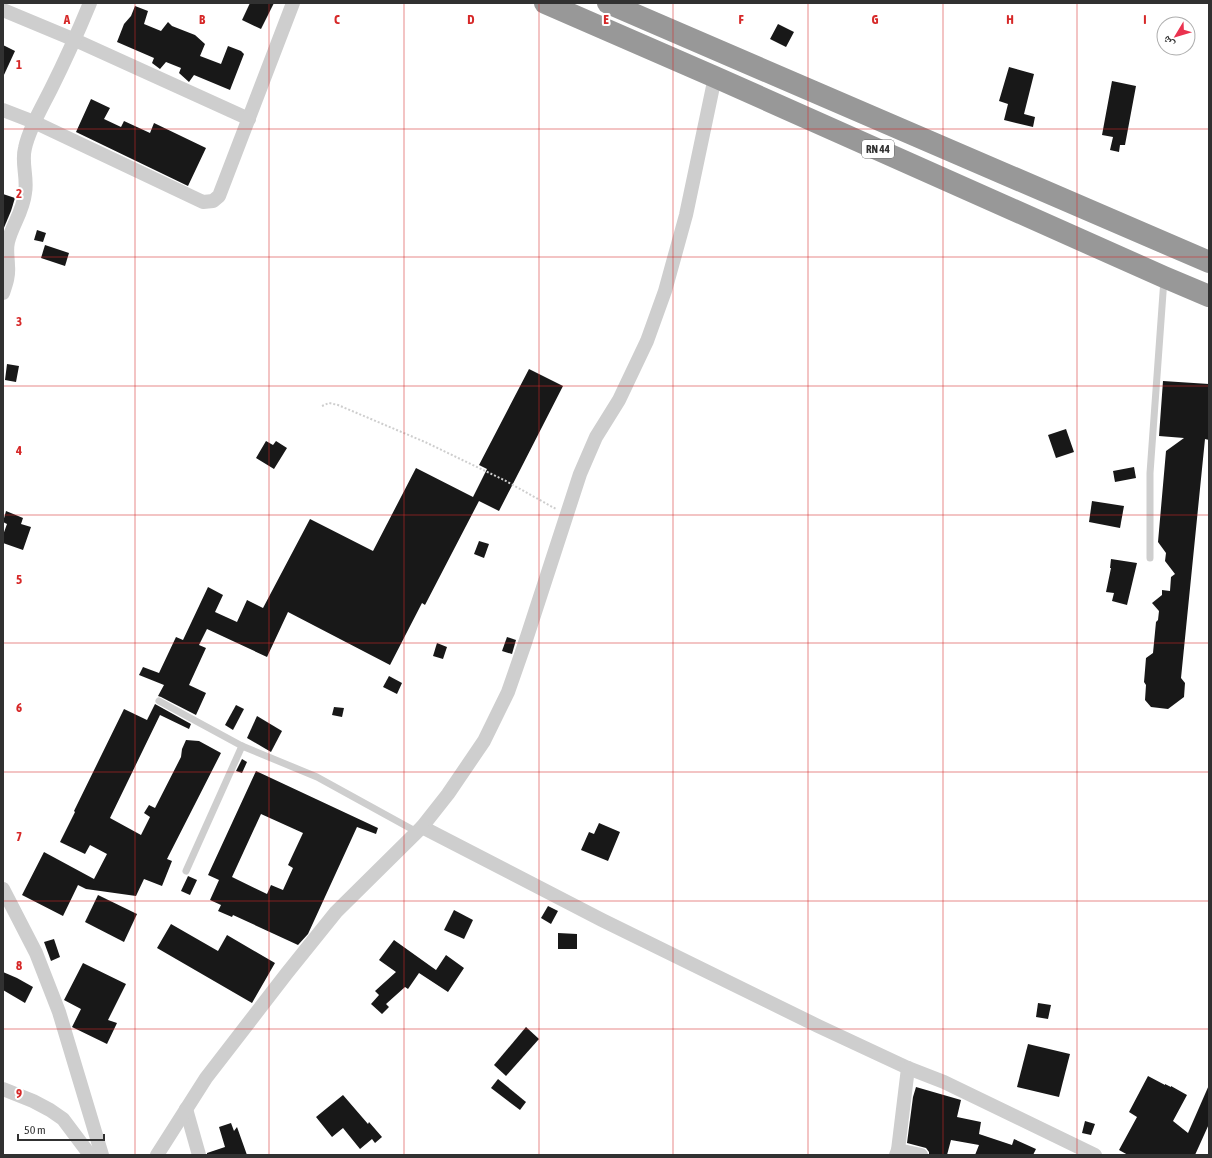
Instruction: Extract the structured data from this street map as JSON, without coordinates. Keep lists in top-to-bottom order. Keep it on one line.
{"streets":{"highway":["RN 44"]},"scale_bar":"50 m","north":"bottom left","grid":{"columns":["A","B","C","D","E","F","G","H","I"],"rows":["1","2","3","4","5","6","7","8","9"]}}
